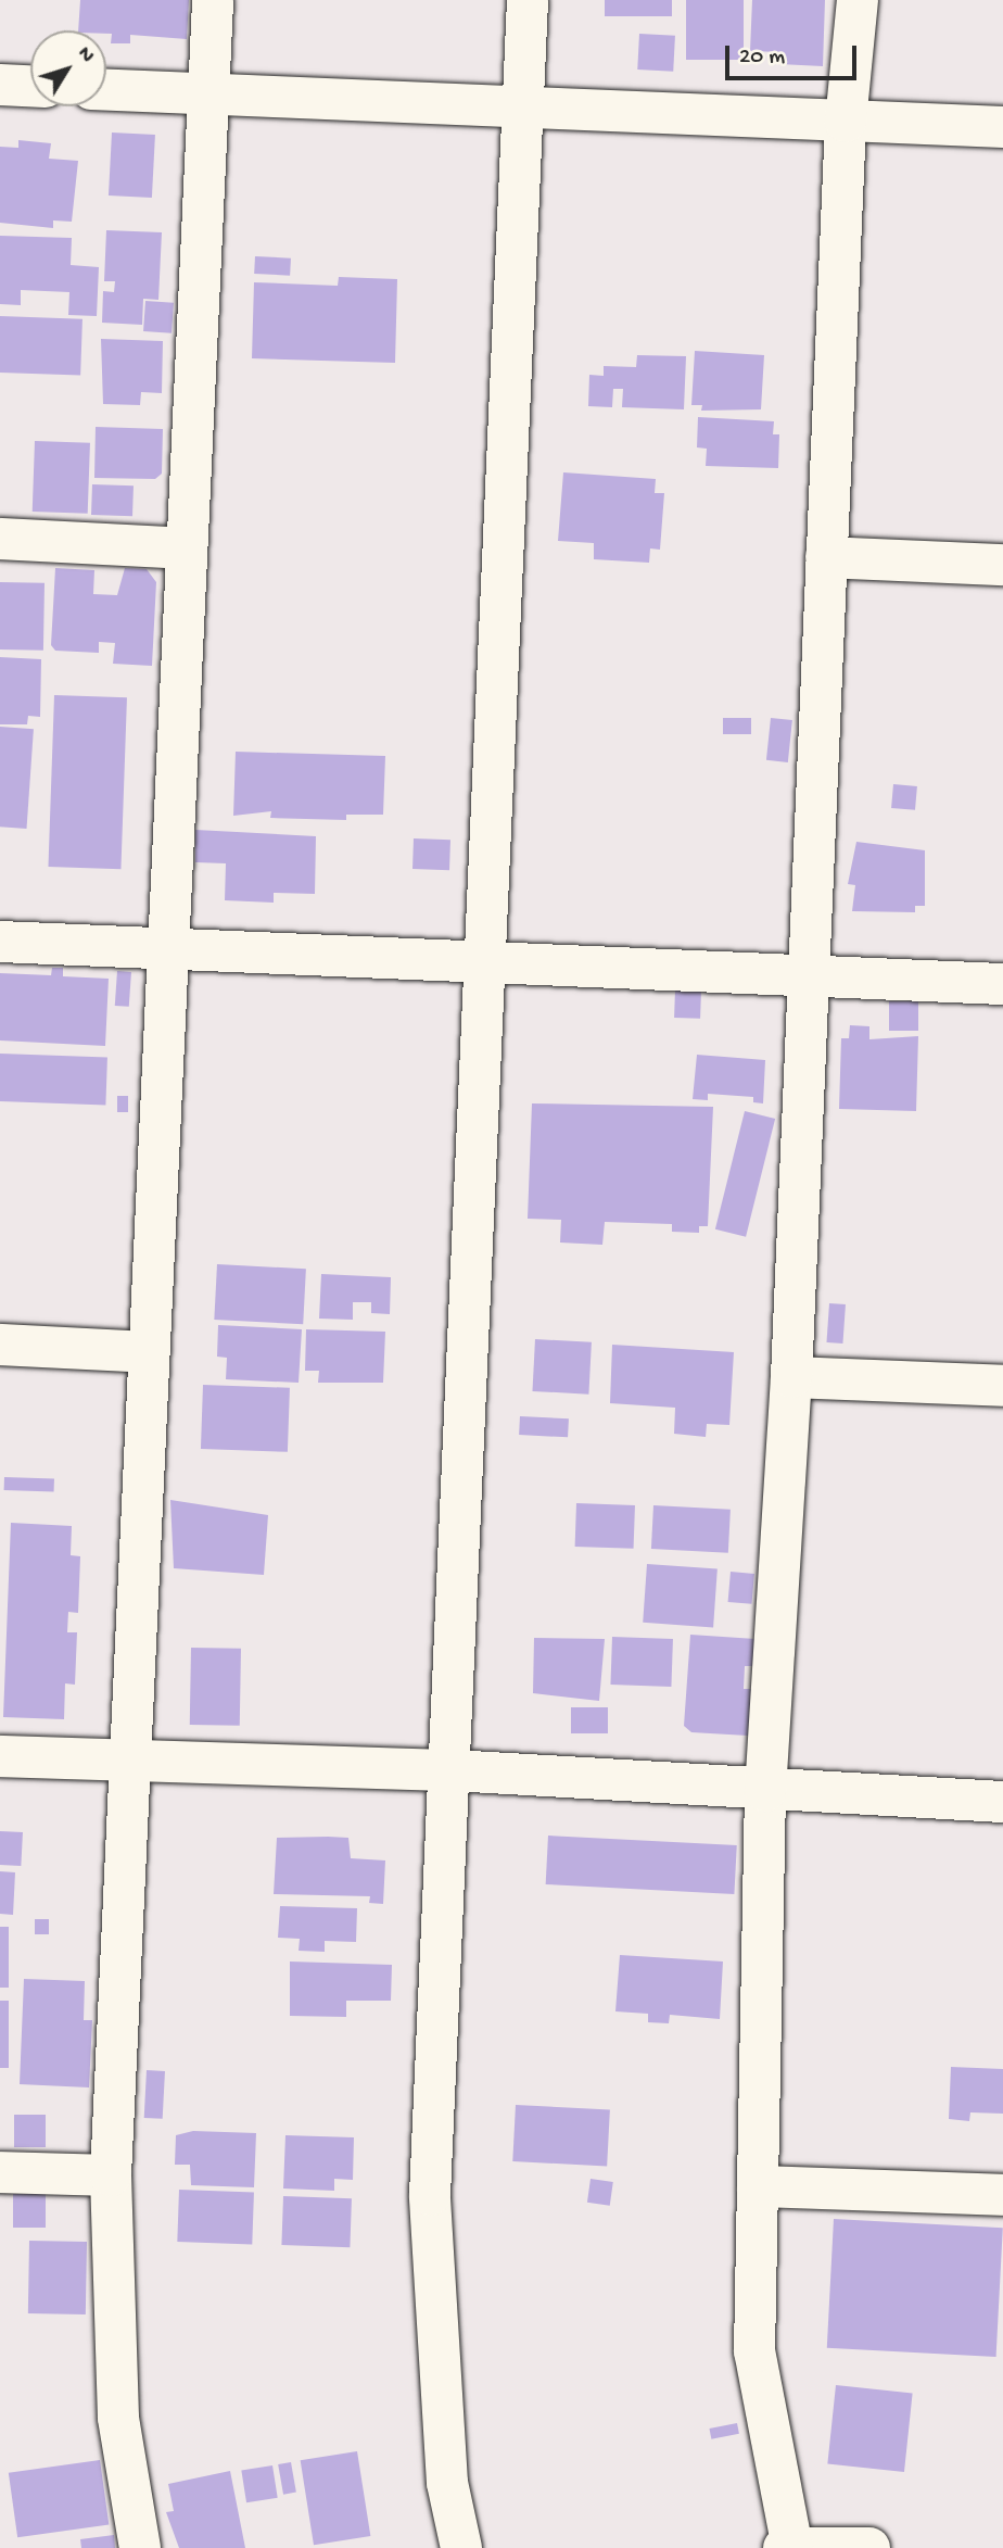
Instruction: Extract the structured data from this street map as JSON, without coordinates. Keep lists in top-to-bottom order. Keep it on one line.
{"scale_bar":"20 m","north":"top right"}
